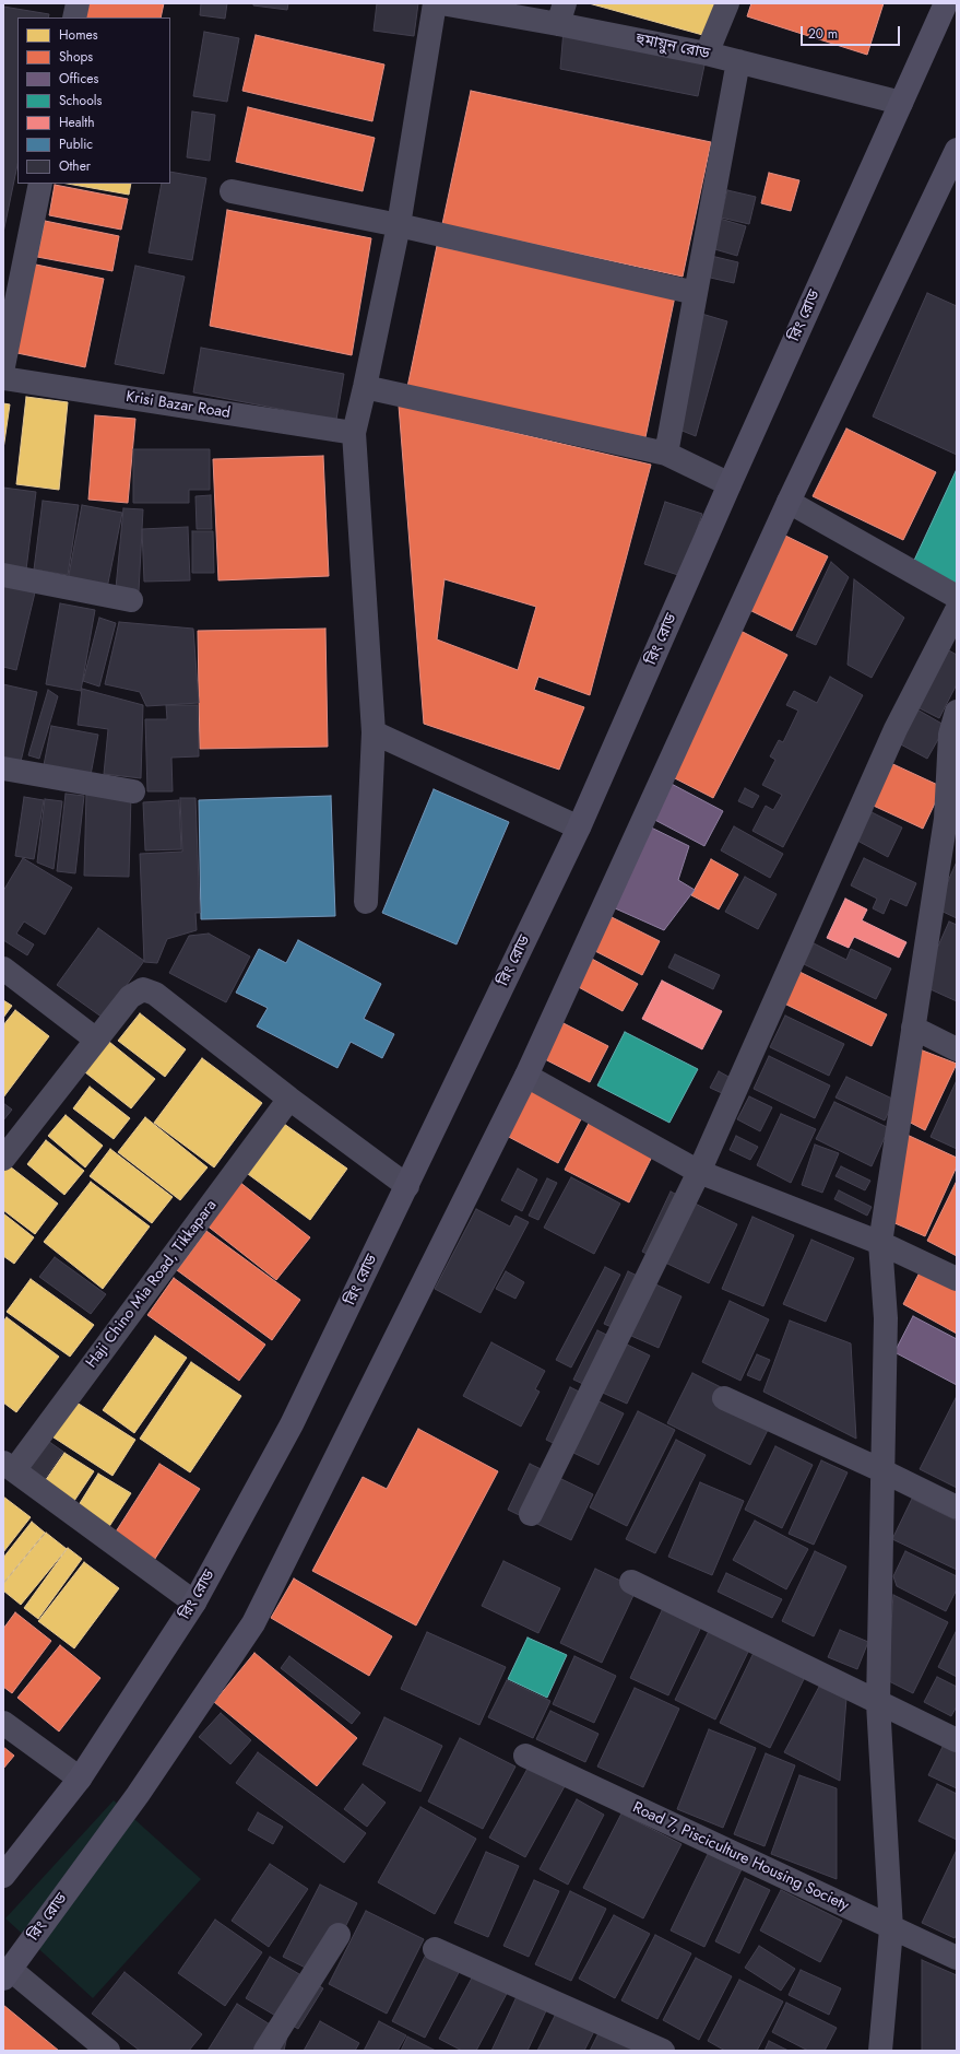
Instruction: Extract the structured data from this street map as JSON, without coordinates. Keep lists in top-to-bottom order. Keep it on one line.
{"streets":{"main road":["রিং রোড"],"street":["হুমায়ুন রোড","Krisi Bazar Road","Haji Chino Mia Road, Tikkapara","Road 7, Pisciculture Housing Society"]},"crossings":[["হুমায়ুন রোড","রিং রোড"],["রিং রোড","Haji Chino Mia Road, Tikkapara"]],"legend":["Homes","Shops","Offices","Schools","Health","Public","Other"],"scale_bar":"20 m"}
